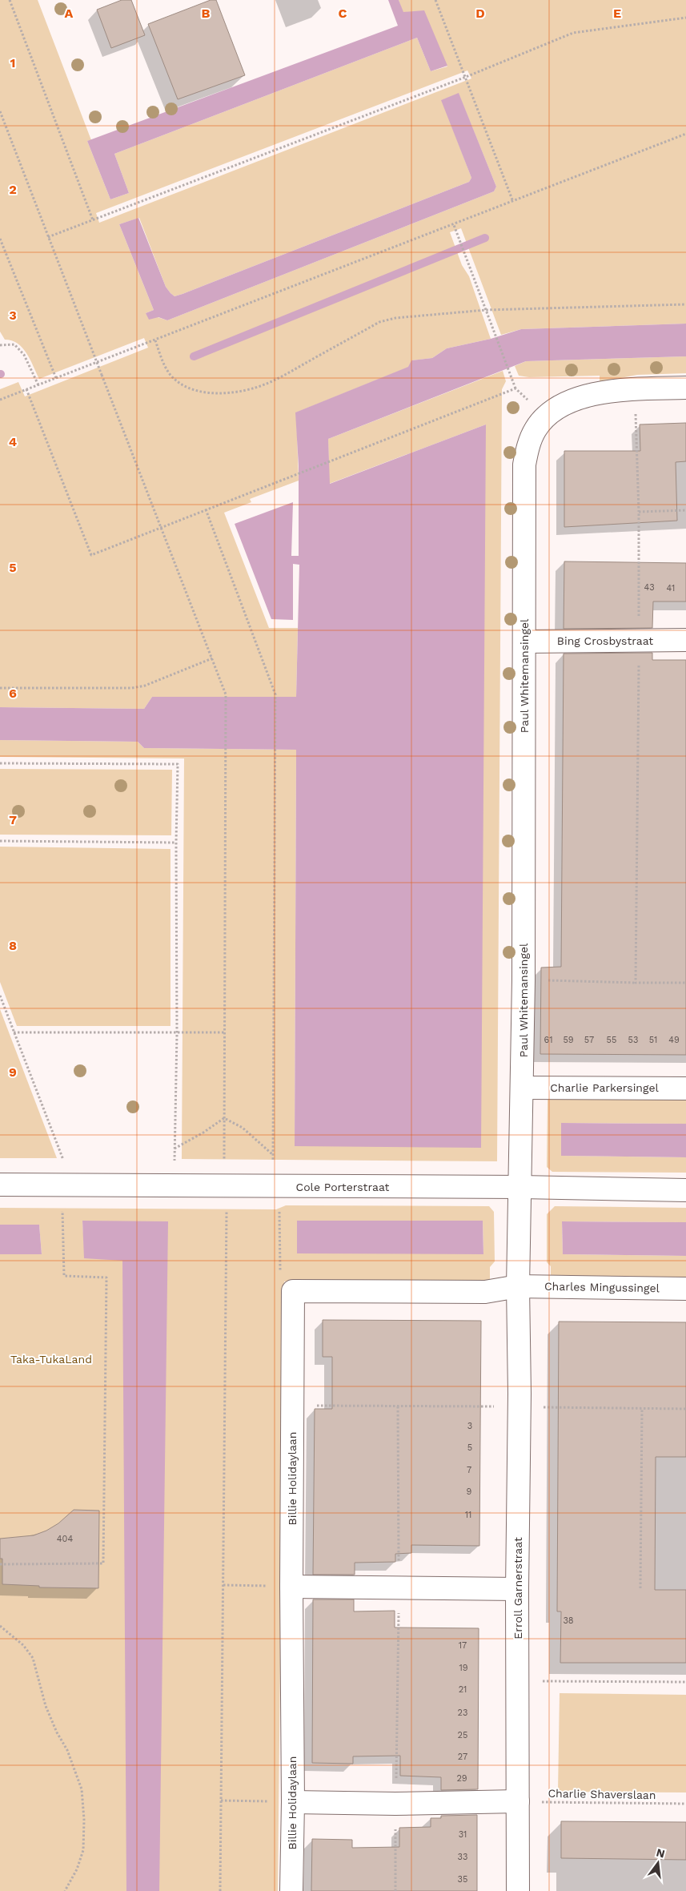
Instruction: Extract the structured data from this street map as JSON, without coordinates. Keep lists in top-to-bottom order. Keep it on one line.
{"streets":{"street":["Bing Crosbystraat","Paul Whitemansingel","Charlie Parkersingel","Cole Porterstraat","Charles Mingussingel","Billie Holidaylaan","Erroll Garnerstraat"],"path":["Charlie Shaverslaan"]},"crossings":[["Bing Crosbystraat","Paul Whitemansingel"],["Paul Whitemansingel","Charlie Parkersingel"],["Paul Whitemansingel","Cole Porterstraat"],["Paul Whitemansingel","Erroll Garnerstraat"],["Cole Porterstraat","Erroll Garnerstraat"],["Charles Mingussingel","Erroll Garnerstraat"],["Erroll Garnerstraat","Charlie Shaverslaan"]],"parks":["Taka-TukaLand"],"house_numbers":["43","41","61","59","57","55","53","51","49","3","5","7","9","11","404","38","17","19","21","23","25","27","29","31","33","35"],"north":"top","grid":{"columns":["A","B","C","D","E"],"rows":["1","2","3","4","5","6","7","8","9"]}}
